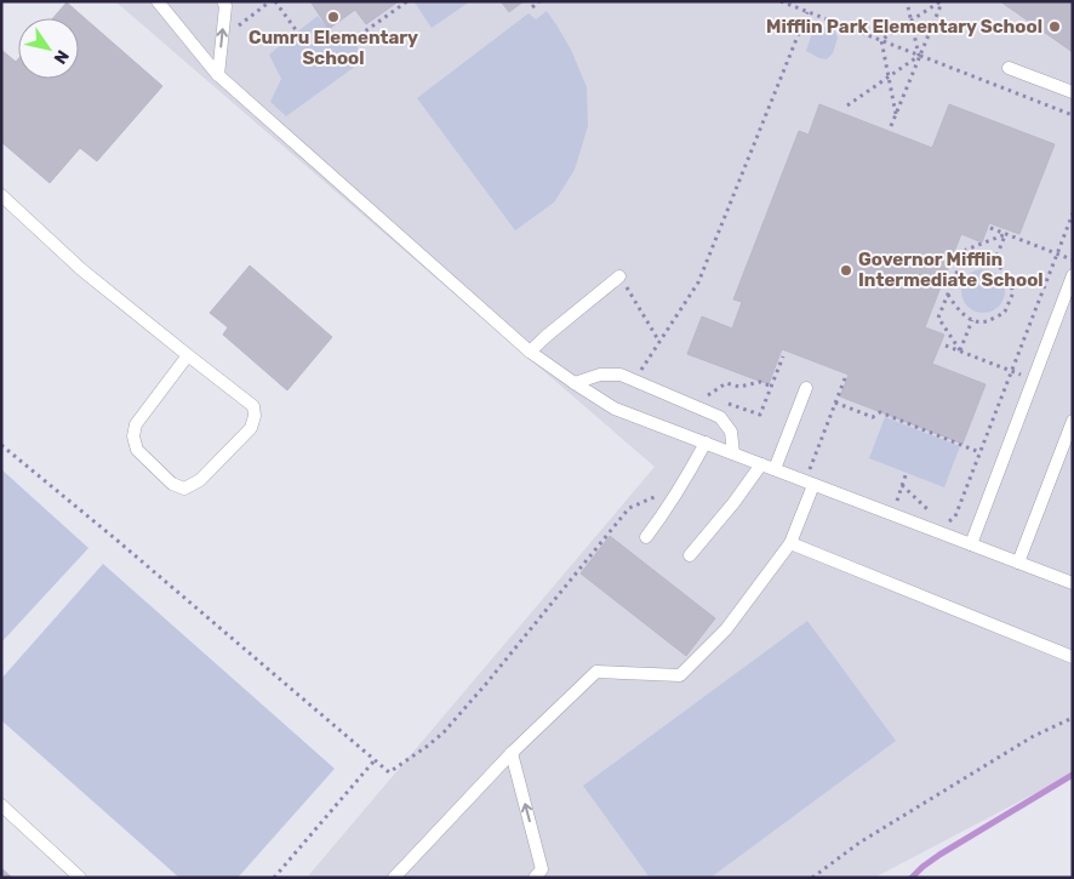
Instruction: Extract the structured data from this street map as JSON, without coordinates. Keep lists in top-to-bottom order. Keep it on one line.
{"places":["Cumru Elementary School","Mifflin Park Elementary School","Governor Mifflin Intermediate School"],"north":"bottom right"}
